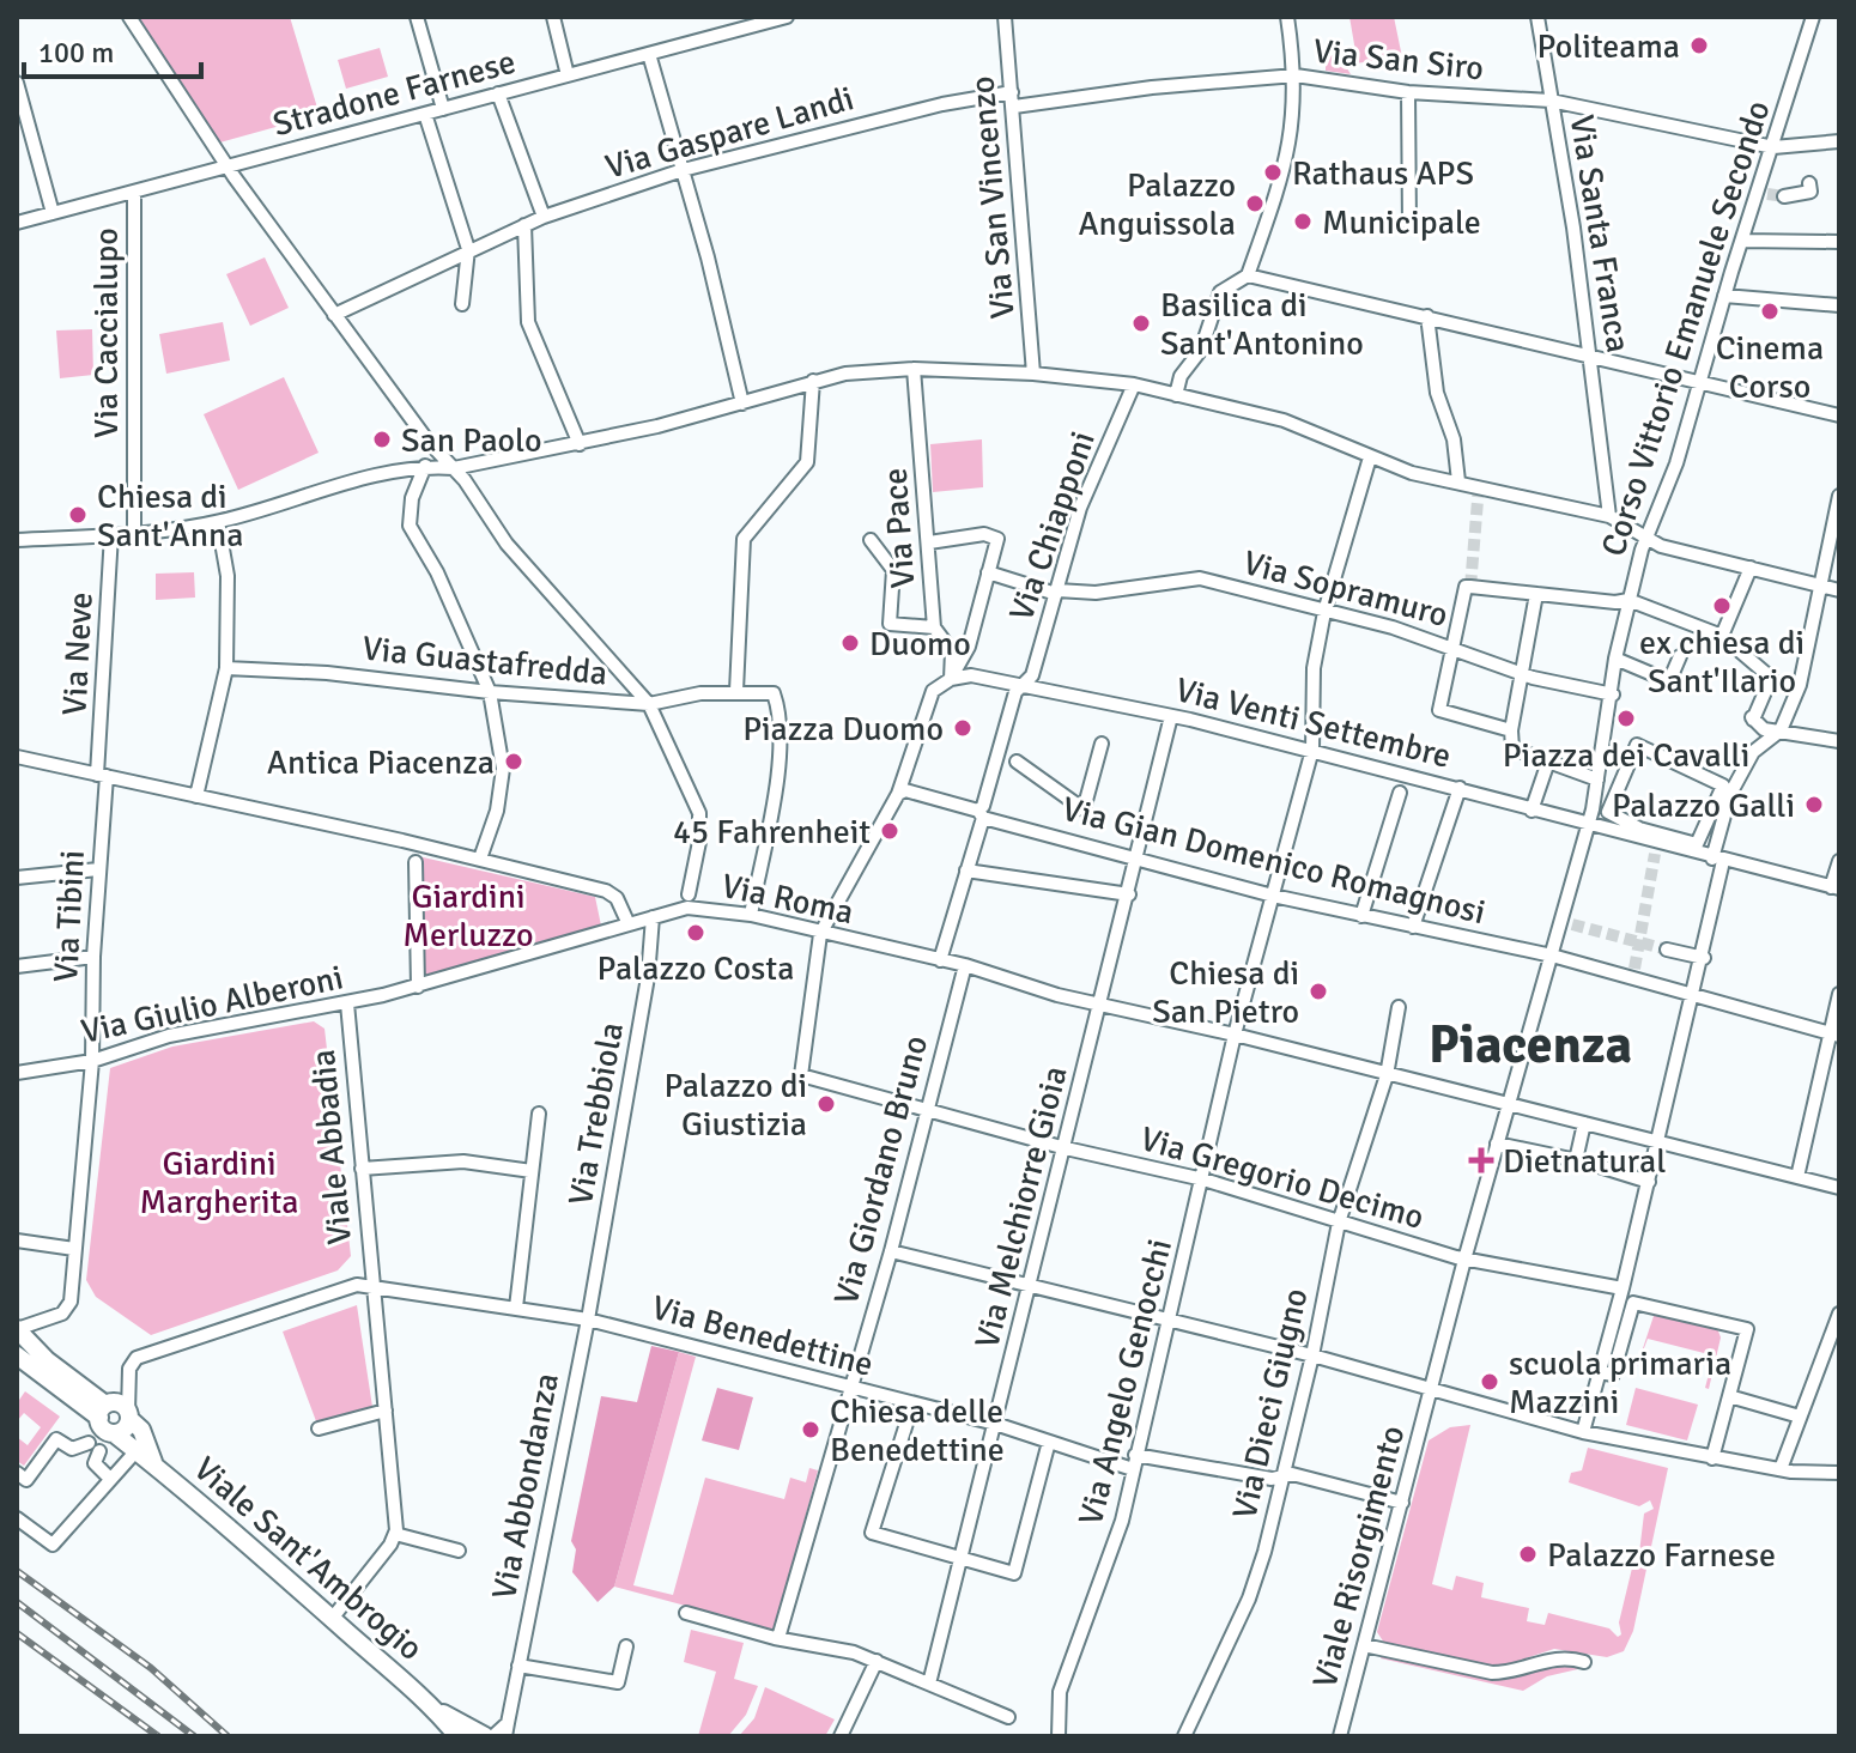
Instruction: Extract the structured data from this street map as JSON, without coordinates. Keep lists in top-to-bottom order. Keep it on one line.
{"streets":{"main road":["Viale Sant'Ambrogio"],"street":["Via San Siro","Stradone Farnese","Via Gaspare Landi","Via San Vincenzo","Via Santa Franca","Corso Vittorio Emanuele Secondo","Via Caccialupo","Via Chiapponi","Via Pace","Via Sopramuro","Via Neve","Via Guastafredda","Via Venti Settembre","Via Gian Domenico Romagnosi","Via Roma","Via Tibini","Via Giulio Alberoni","Via Trebbiola","Viale Abbadia","Via Giordano Bruno","Via Gregorio Decimo","Via Melchiorre Gioia","Via Benedettine","Via Angelo Genocchi","Via Dieci Giugno","Via Abbondanza","Viale Risorgimento"]},"crossings":[["Via San Siro","Via Gaspare Landi"],["Via San Siro","Via San Vincenzo"],["Via San Siro","Via Santa Franca"],["Via San Siro","Corso Vittorio Emanuele Secondo"],["Stradone Farnese","Via Caccialupo"],["Via Gaspare Landi","Via San Vincenzo"],["Via Chiapponi","Via Sopramuro"],["Via Chiapponi","Via Venti Settembre"],["Via Sopramuro","Via Angelo Genocchi"],["Via Neve","Via Tibini"],["Via Venti Settembre","Via Melchiorre Gioia"],["Via Venti Settembre","Via Angelo Genocchi"],["Via Venti Settembre","Viale Risorgimento"],["Via Gian Domenico Romagnosi","Via Melchiorre Gioia"],["Via Gian Domenico Romagnosi","Via Angelo Genocchi"],["Via Gian Domenico Romagnosi","Viale Risorgimento"],["Via Roma","Via Giulio Alberoni"],["Via Roma","Via Trebbiola"],["Via Roma","Via Giordano Bruno"],["Via Roma","Via Gregorio Decimo"],["Via Roma","Via Melchiorre Gioia"],["Via Roma","Via Angelo Genocchi"],["Via Roma","Via Dieci Giugno"],["Via Roma","Viale Risorgimento"],["Via Tibini","Via Giulio Alberoni"],["Via Tibini","Viale Sant'Ambrogio"],["Via Giulio Alberoni","Viale Abbadia"],["Via Trebbiola","Via Benedettine"],["Via Trebbiola","Via Abbondanza"],["Viale Abbadia","Via Benedettine"],["Via Giordano Bruno","Via Gregorio Decimo"],["Via Giordano Bruno","Via Benedettine"],["Via Gregorio Decimo","Via Melchiorre Gioia"],["Via Gregorio Decimo","Via Angelo Genocchi"],["Via Gregorio Decimo","Via Dieci Giugno"],["Via Gregorio Decimo","Viale Risorgimento"],["Via Melchiorre Gioia","Via Benedettine"],["Via Benedettine","Via Angelo Genocchi"],["Via Benedettine","Via Abbondanza"],["Via Benedettine","Viale Sant'Ambrogio"]],"districts":["Piacenza"],"parks":["Giardini Merluzzo","Giardini Margherita"],"places":{"other":["Politeama","Rathaus APS","Palazzo Anguissola","Municipale","Cinema Corso","Basilica di Sant'Antonino","San Paolo","Chiesa di Sant'Anna","ex chiesa di Sant'Ilario","Duomo","Piazza dei Cavalli","Piazza Duomo","Antica Piacenza","Palazzo Galli","45 Fahrenheit","Palazzo Costa","Chiesa di San Pietro","Palazzo di Giustizia","scuola primaria Mazzini","Chiesa delle Benedettine","Palazzo Farnese"],"health":["Dietnatural"]},"scale_bar":"100 m"}
